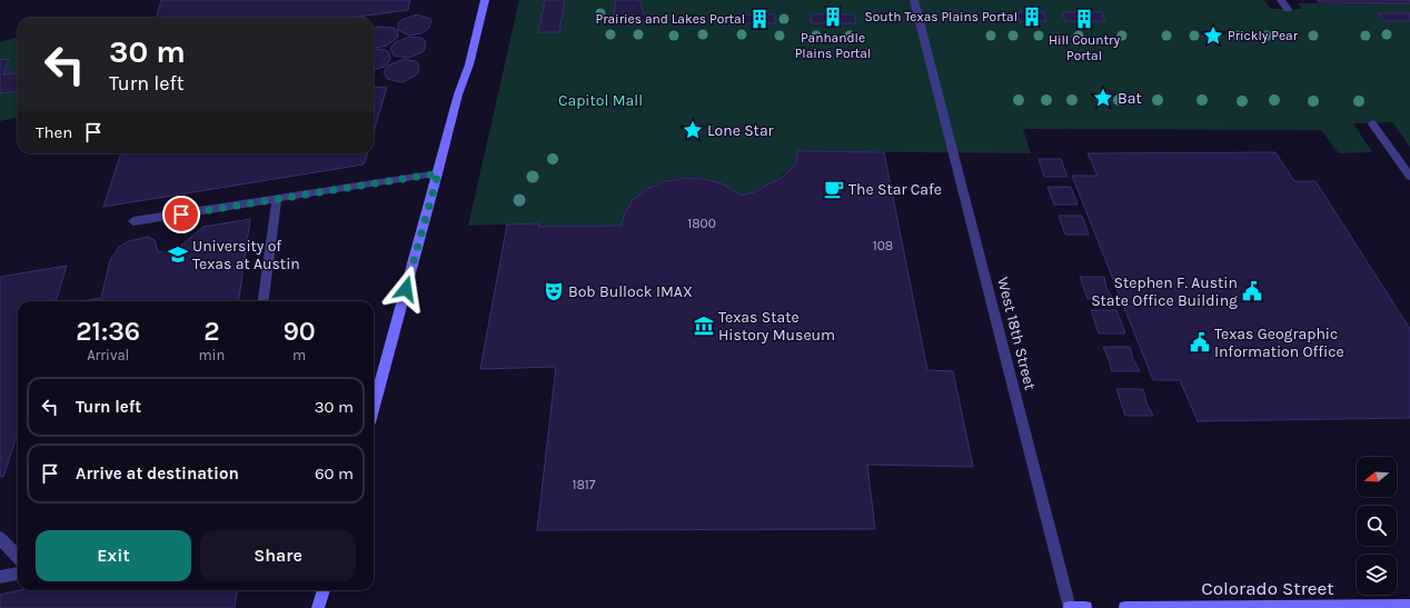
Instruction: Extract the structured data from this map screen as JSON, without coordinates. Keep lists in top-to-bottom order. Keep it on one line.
{"streets":{"main road":["Colorado Street"],"street":["West 18th Street"]},"parks":["Capitol Mall"],"places":{"building":["Panhandle Plains Portal","South Texas Plains Portal","Prairies and Lakes Portal","Hill Country Portal"],"place":["Prickly Pear","Bat","Lone Star"],"cafe":["The Star Cafe"],"school or university":["University of Texas at Austin"],"theatre":["Bob Bullock IMAX"],"public building":["Stephen F. Austin State Office Building","Texas Geographic Information Office"],"museum":["Texas State History Museum"]},"house_numbers":["1800","108","1817"],"north":"left","page":{"turn":["30 m","Turn left"],"then":"Then","eta":["21:36","Arrival","2","min","90","m"],"list":[{"name":"Turn left","value":"30 m"},{"name":"Arrive at destination","value":"60 m"}],"buttons":["Exit","Share"]}}
